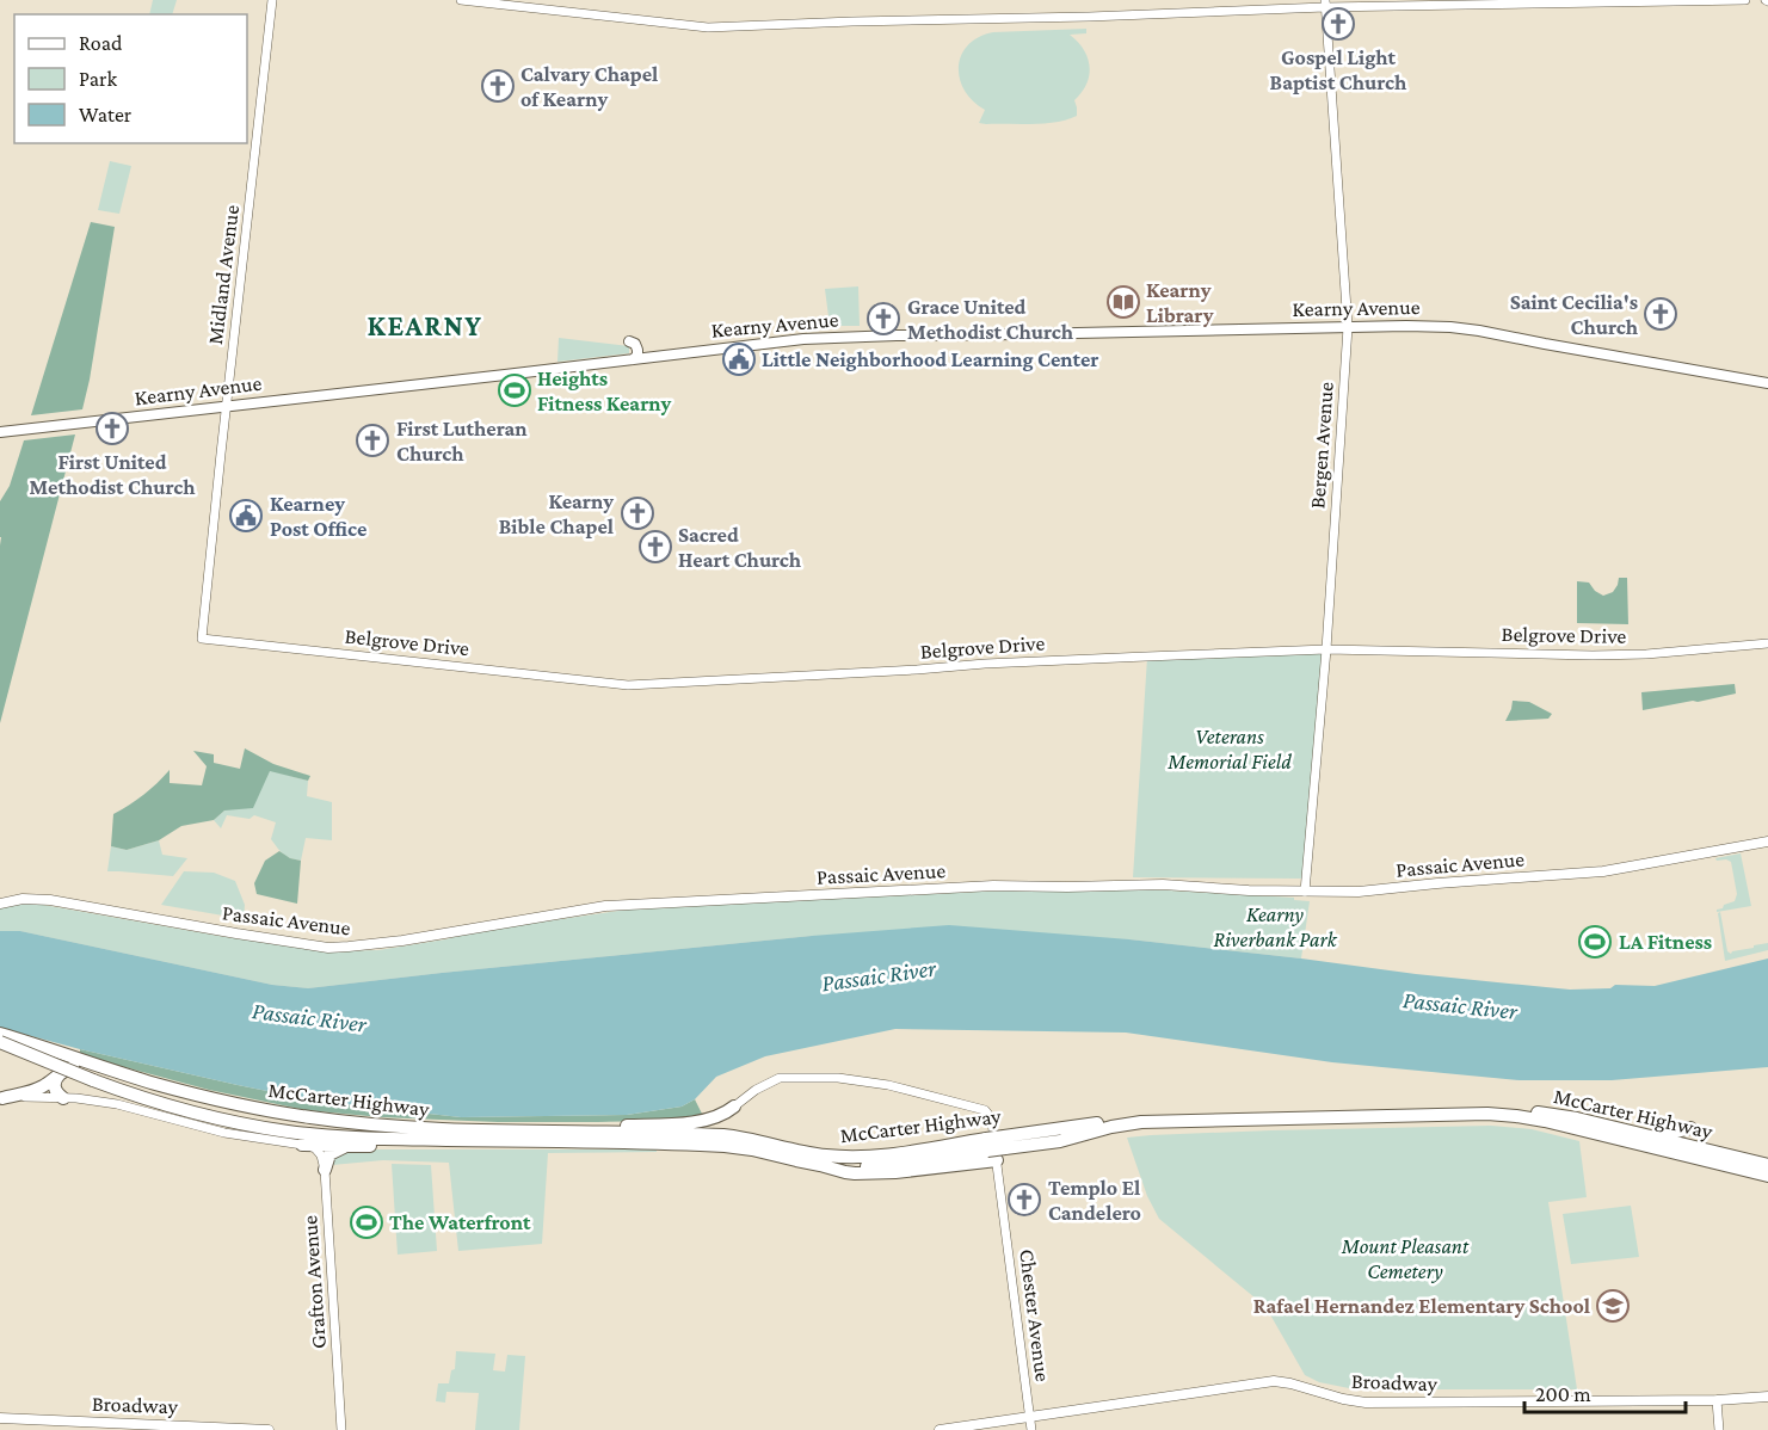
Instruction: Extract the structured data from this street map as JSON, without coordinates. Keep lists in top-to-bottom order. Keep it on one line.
{"streets":{"highway":["McCarter Highway"],"main road":["Kearny Avenue","Passaic Avenue","Broadway"],"street":["Midland Avenue","Bergen Avenue","Belgrove Drive","Grafton Avenue","Chester Avenue"]},"crossings":[["Midland Avenue","Kearny Avenue"],["Midland Avenue","Belgrove Drive"],["Kearny Avenue","Bergen Avenue"],["Bergen Avenue","Belgrove Drive"],["Bergen Avenue","Passaic Avenue"],["McCarter Highway","Chester Avenue"],["Chester Avenue","Broadway"]],"districts":["KEARNY"],"water":["Passaic River"],"parks":["Veterans Memorial Field","Kearny Riverbank Park","Mount Pleasant Cemetery"],"places":{"church":["Gospel Light Baptist Church","Calvary Chapel of Kearny","Saint Cecilia's Church","Grace United Methodist Church","First United Methodist Church","First Lutheran Church","Kearny Bible Chapel","Sacred Heart Church","Templo El Candelero"],"library":["Kearny Library"],"public building":["Little Neighborhood Learning Center","Kearney Post Office"],"sports":["Heights Fitness Kearny","LA Fitness","The Waterfront"],"school or university":["Rafael Hernandez Elementary School"]},"legend":["Road","Park","Water"],"scale_bar":"200 m"}
